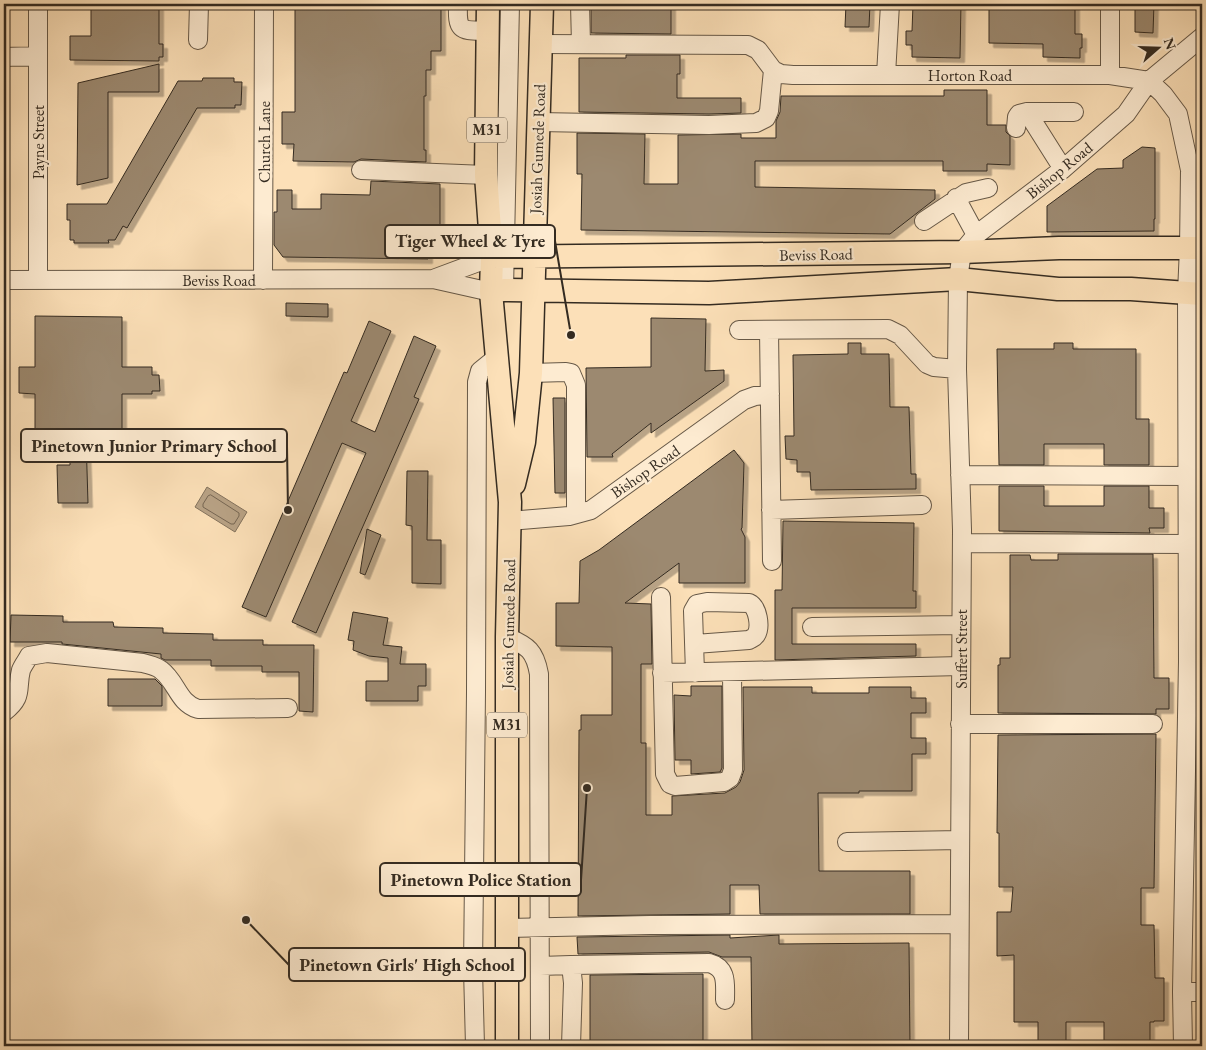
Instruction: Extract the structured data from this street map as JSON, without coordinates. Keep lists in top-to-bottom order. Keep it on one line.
{"streets":{"main road":["M31","Josiah Gumede Road","Beviss Road"],"street":["Horton Road","Payne Street","Church Lane","Bishop Road","Suffert Street"]},"crossings":[["Horton Road","Bishop Road"],["Payne Street","Beviss Road"],["Church Lane","Beviss Road"],["Josiah Gumede Road","Bishop Road"],["Josiah Gumede Road","Beviss Road"],["Bishop Road","Beviss Road"],["Bishop Road","Suffert Street"],["Beviss Road","Suffert Street"]],"places":["Tiger Wheel & Tyre","Pinetown Junior Primary School","Pinetown Police Station","Pinetown Girls' High School"],"north":"right"}
